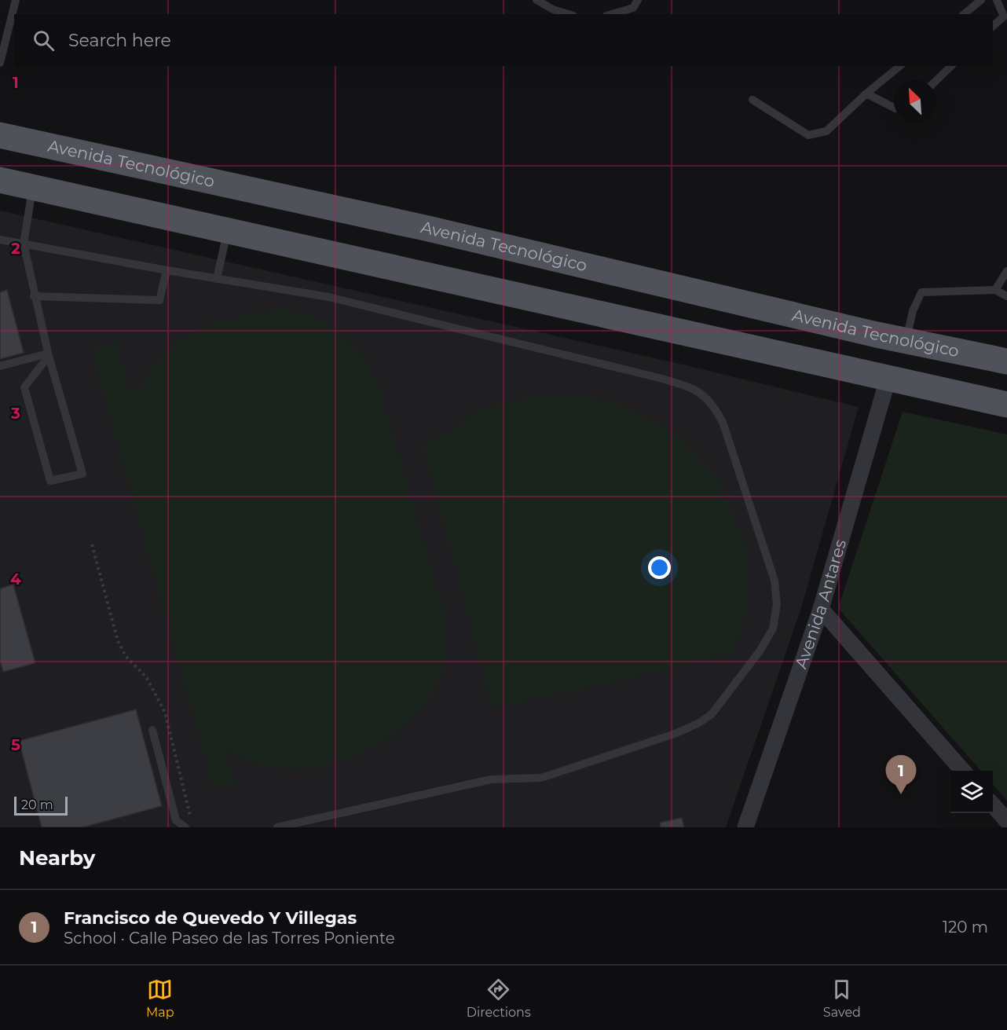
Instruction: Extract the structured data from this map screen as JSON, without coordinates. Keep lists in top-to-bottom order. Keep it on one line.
{"streets":{"main road":["Avenida Tecnológico"],"street":["Avenida Antares"]},"scale_bar":"20 m","north":"top left","page":{"search":"Search here","pins":"1","scale":"20 m","heading":"Nearby","list":[{"mark":"1","name":"Francisco de Quevedo Y Villegas","note":"School · Calle Paseo de las Torres Poniente","value":"120 m"}],"nav":["Map","Directions","Saved"]},"grid":{"rows":["1","2","3","4","5"]}}
